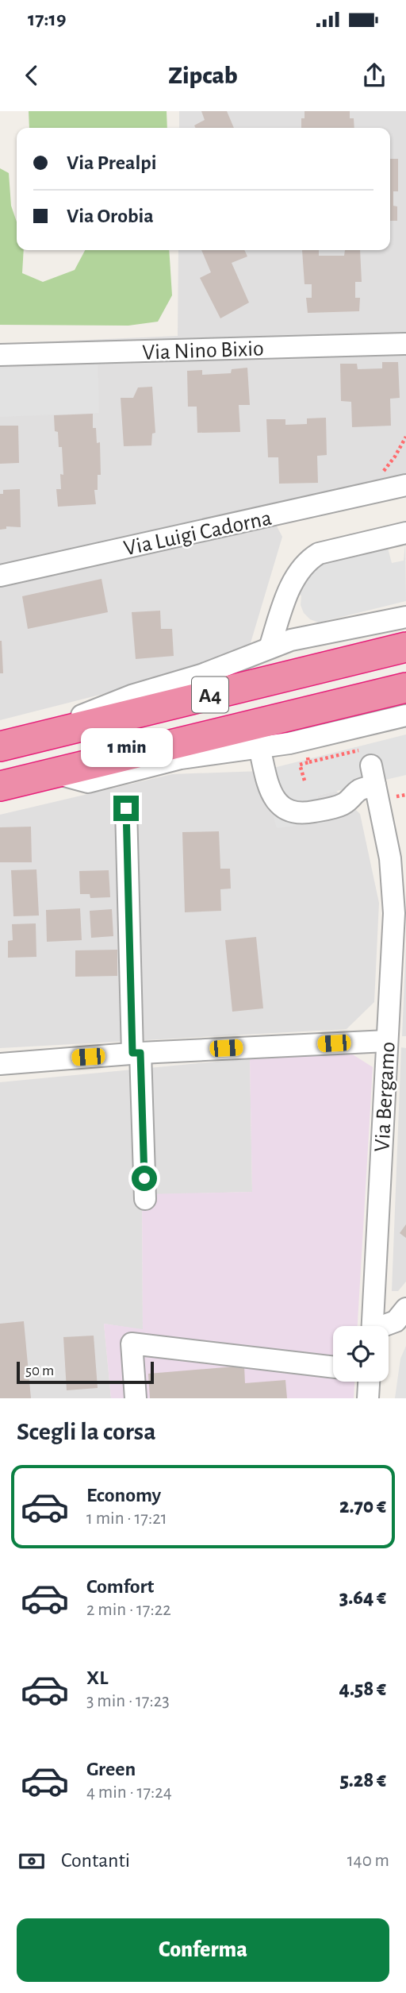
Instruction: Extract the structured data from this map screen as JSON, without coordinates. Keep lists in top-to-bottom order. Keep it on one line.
{"streets":{"highway":["A4"],"street":["Via Nino Bixio","Via Luigi Cadorna","Via Bergamo"]},"scale_bar":"50 m","page":{"status":"17:19","header":"Zipcab","banner":["Via Prealpi","Via Orobia"],"bubble":"1 min","scale":"50 m","heading":"Scegli la corsa","list":[{"name":"Economy","note":"1 min · 17:21","value":"2.70 €"},{"name":"Comfort","note":"2 min · 17:22","value":"3.64 €"},{"name":"XL","note":"3 min · 17:23","value":"4.58 €"},{"name":"Green","note":"4 min · 17:24","value":"5.28 €"}],"pay":["Contanti","140 m"],"buttons":"Conferma"}}
